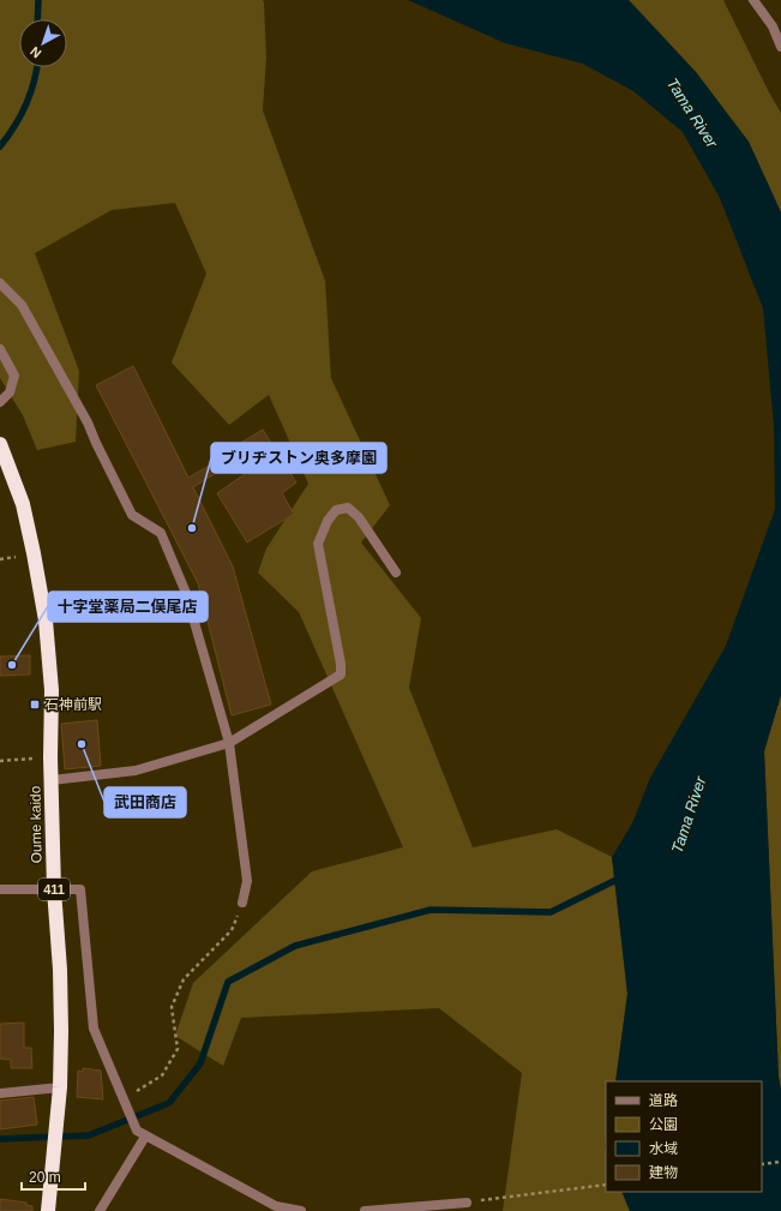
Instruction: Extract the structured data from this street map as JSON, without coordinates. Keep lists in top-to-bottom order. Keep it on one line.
{"streets":{"highway":["Oume kaido","411"]},"water":["Tama River"],"places":{"other":["ブリヂストン奥多摩園","十字堂薬局二俣尾店","武田商店"],"transit":["石神前駅"]},"legend":["道路","公園","水域","建物"],"scale_bar":"20 m","north":"bottom left"}
